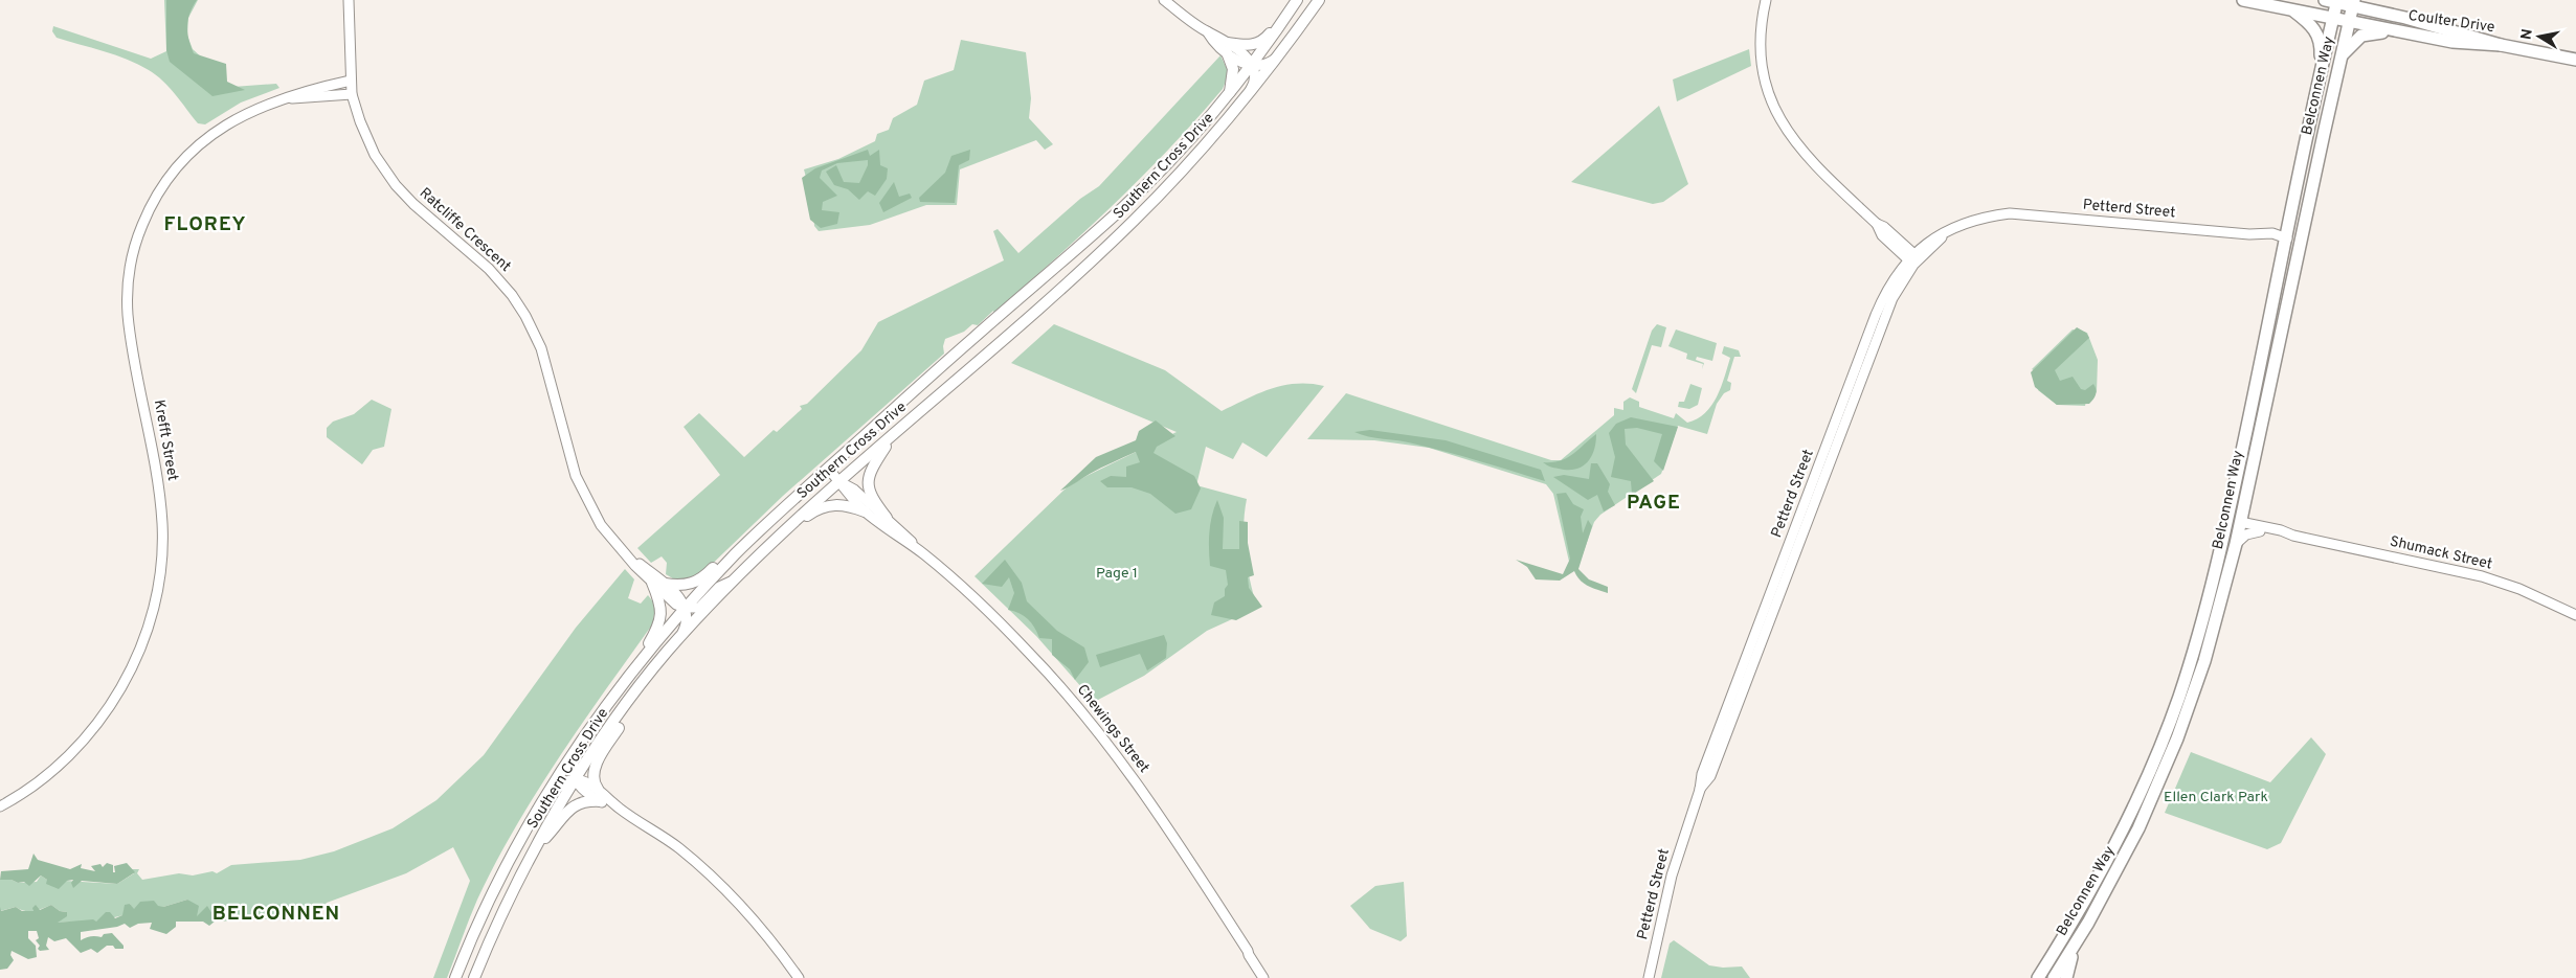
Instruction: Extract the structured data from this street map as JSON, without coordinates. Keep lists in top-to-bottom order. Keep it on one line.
{"streets":{"main road":["Coulter Drive","Belconnen Way","Southern Cross Drive"],"street":["Petterd Street","Ratcliffe Crescent","Krefft Street","Shumack Street","Chewings Street"]},"crossings":[["Coulter Drive","Belconnen Way"],["Belconnen Way","Petterd Street"],["Belconnen Way","Shumack Street"],["Southern Cross Drive","Ratcliffe Crescent"],["Southern Cross Drive","Chewings Street"],["Ratcliffe Crescent","Krefft Street"]],"districts":["FLOREY","PAGE","BELCONNEN"],"parks":["Page 1","Ellen Clark Park"],"north":"left"}
